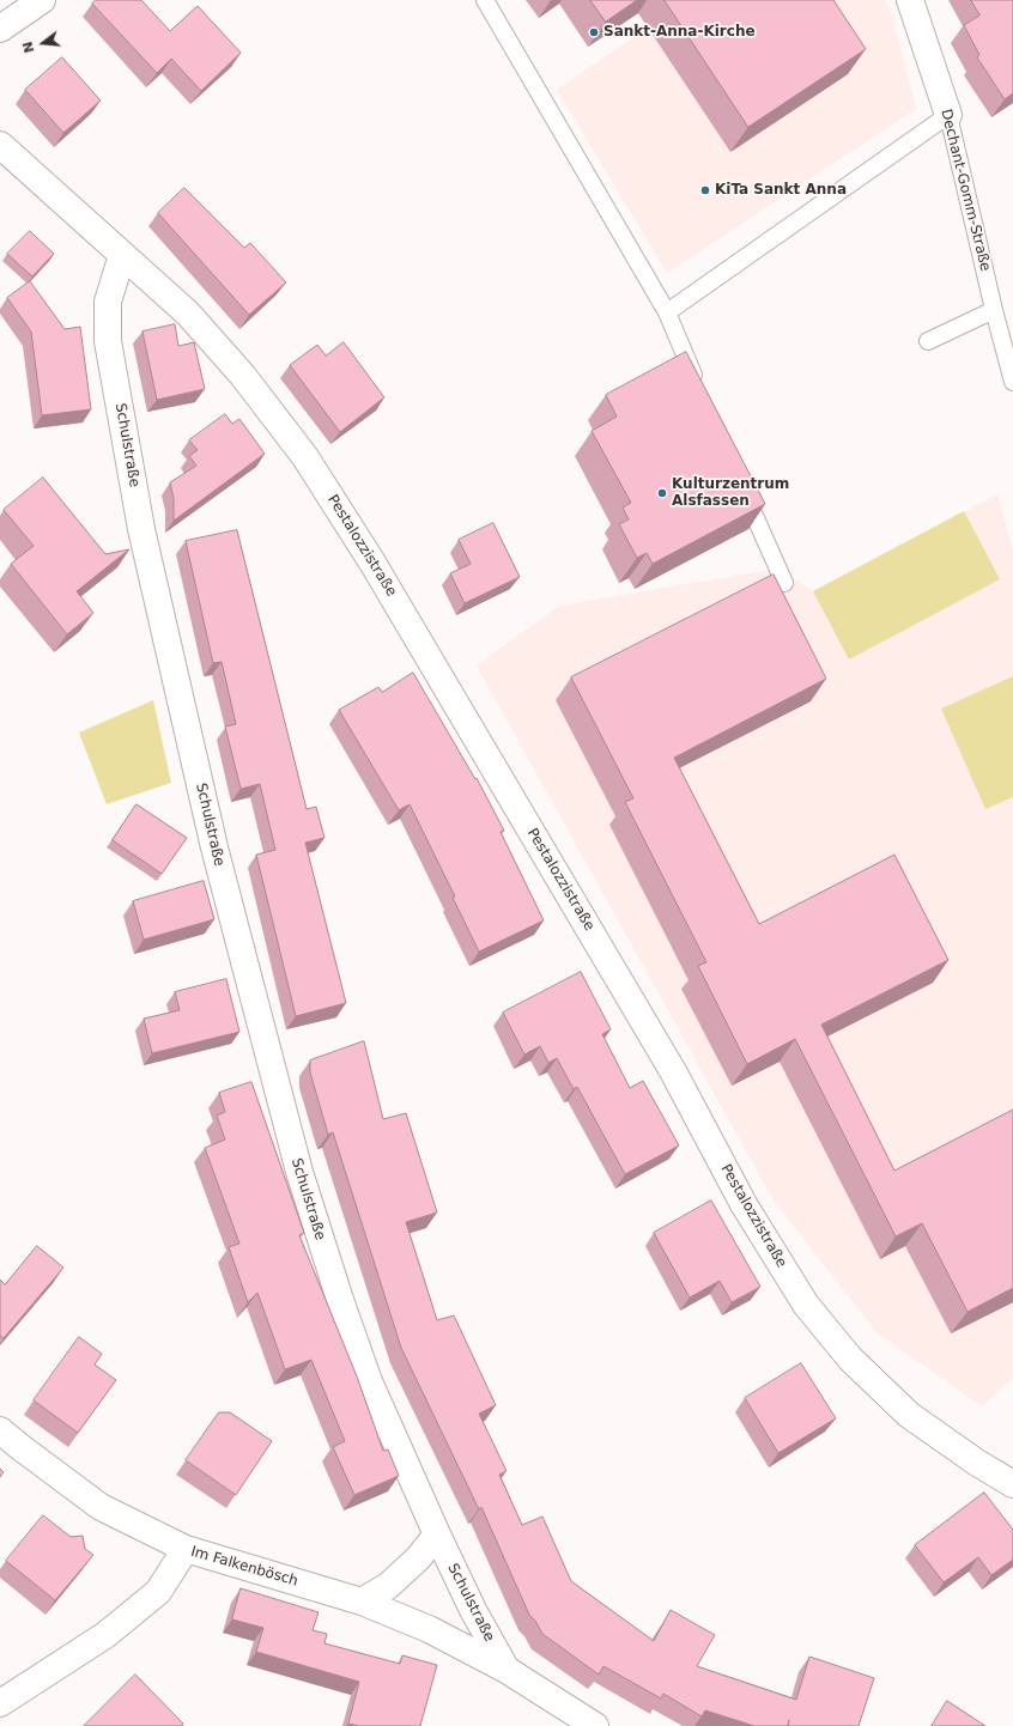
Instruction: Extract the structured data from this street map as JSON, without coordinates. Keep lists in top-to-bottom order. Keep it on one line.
{"streets":{"street":["Dechant-Gomm-Straße","Schulstraße","Pestalozzistraße","Im Falkenbösch"]},"crossings":[["Schulstraße","Pestalozzistraße"],["Schulstraße","Im Falkenbösch"]],"places":["Sankt-Anna-Kirche","KiTa Sankt Anna","Kulturzentrum Alsfassen"],"north":"left"}
